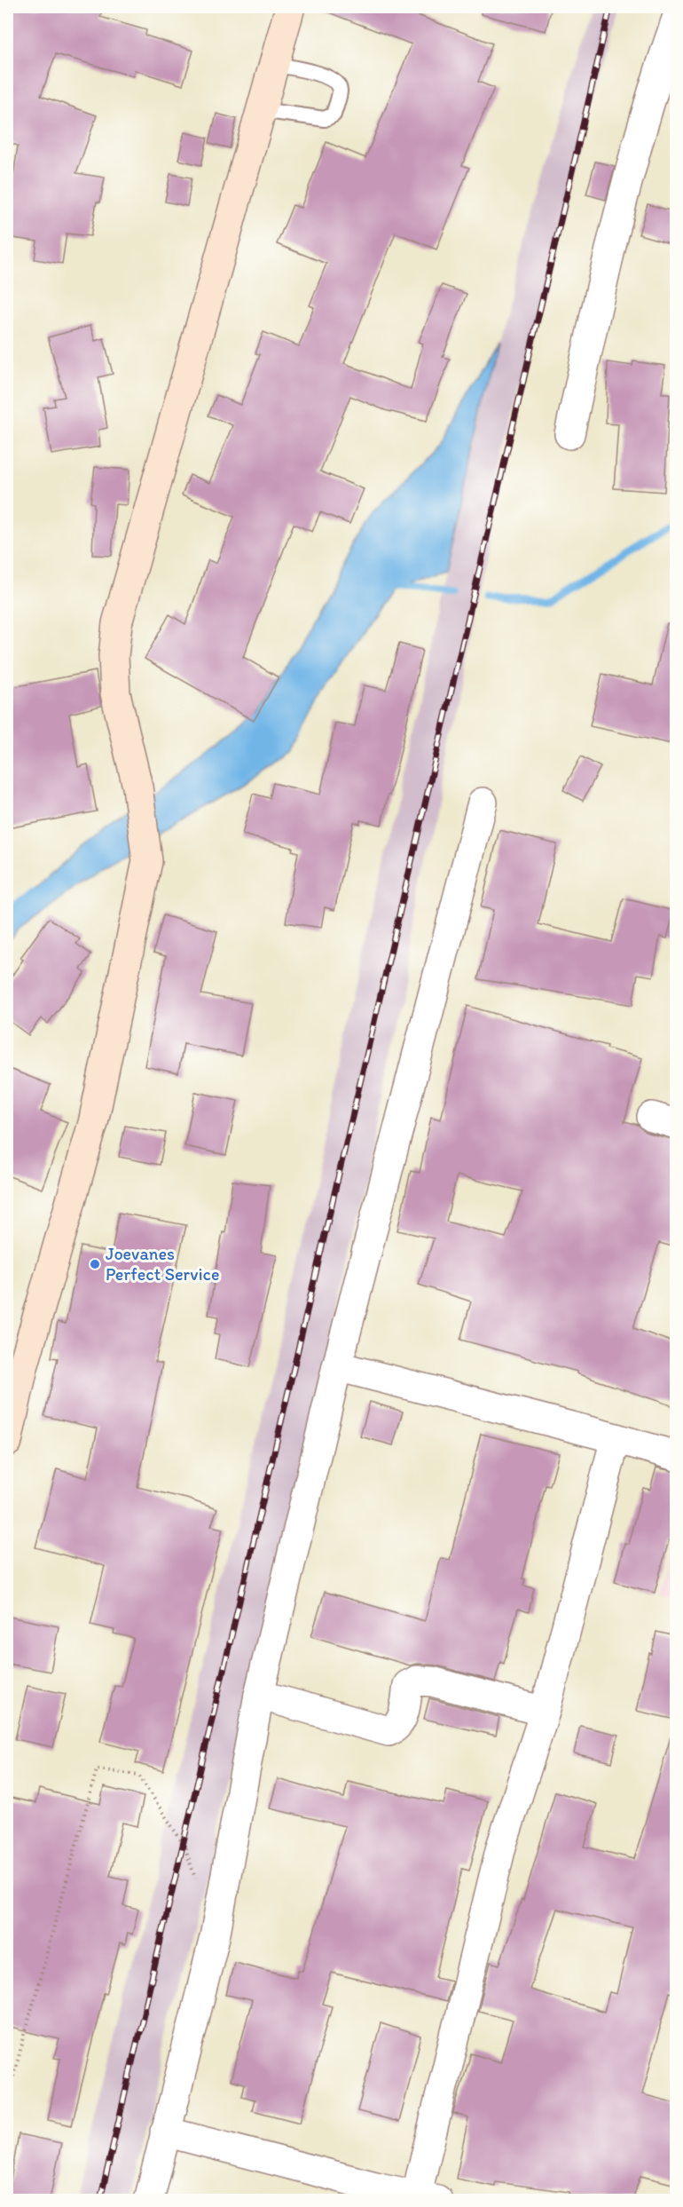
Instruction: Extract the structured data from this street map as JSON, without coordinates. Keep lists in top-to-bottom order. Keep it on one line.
{"places":["Joevanes Perfect Service"]}
